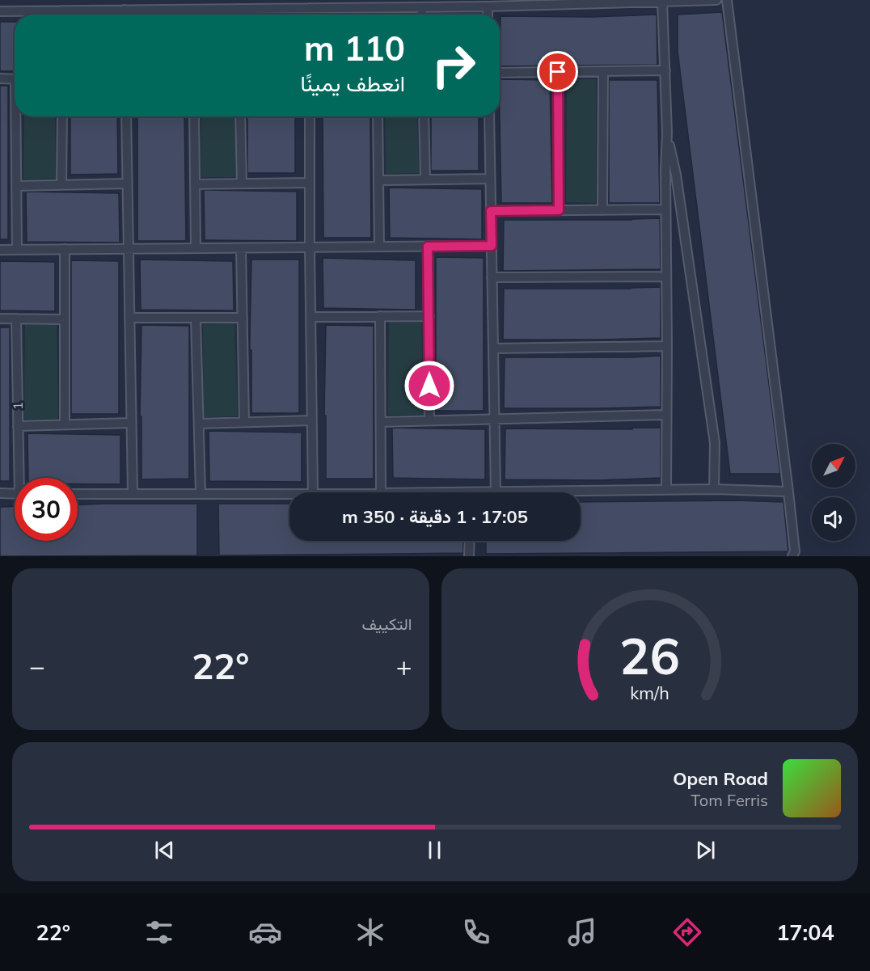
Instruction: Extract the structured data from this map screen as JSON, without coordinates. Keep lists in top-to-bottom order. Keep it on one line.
{"streets":{"street":["1"]},"north":"top right","page":{"turn":["110 m","انعطف يمينًا"],"limit":"30","trip":"17:05 · 1 دقيقة · 350 m","tile":"التكييف","heat":["−","22°","+"],"song":["Open Road","Tom Ferris"],"tabs":["17:04","22°"],"gauge":["26","km/h"]}}
